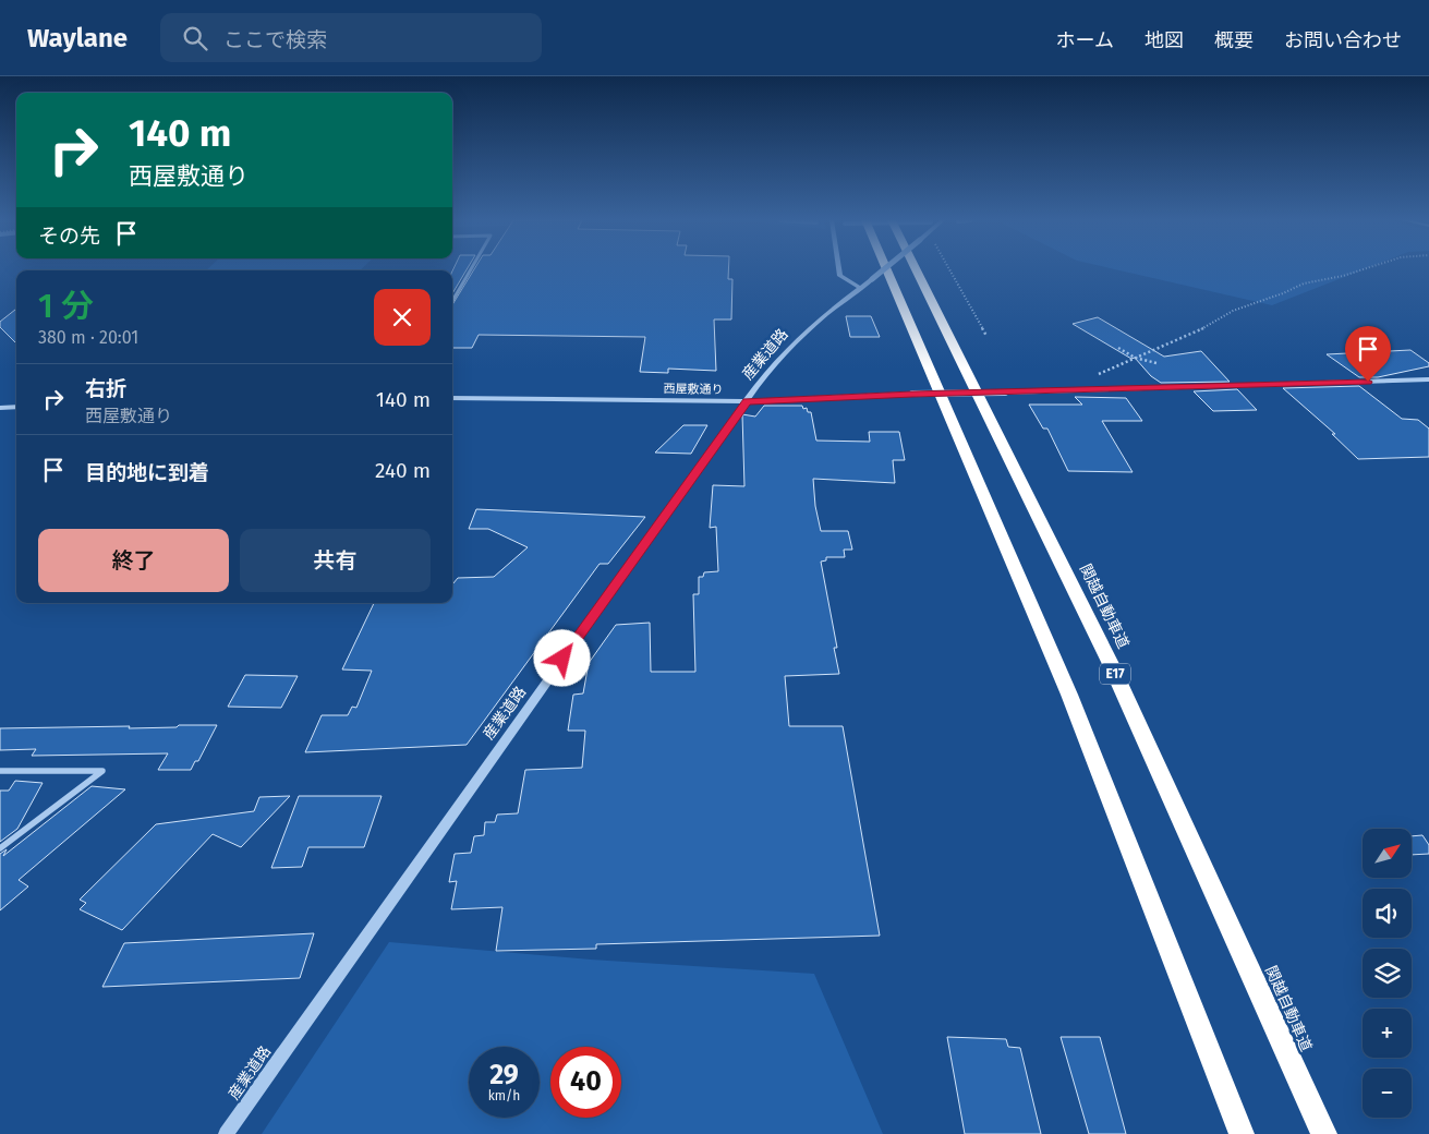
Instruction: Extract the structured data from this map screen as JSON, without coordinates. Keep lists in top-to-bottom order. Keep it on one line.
{"streets":{"highway":["関越自動車道","E17"],"street":["産業道路","西屋敷通り"]},"crossings":[["産業道路","西屋敷通り"]],"north":"top right","page":{"header":"Waylane","search":"ここで検索","nav":["ホーム","地図","概要","お問い合わせ"],"turn":["140 m","西屋敷通り"],"then":"その先","heading":["1 分","380 m · 20:01"],"list":[{"name":"右折","note":"西屋敷通り","value":"140 m"},{"name":"目的地に到着","value":"240 m"}],"buttons":["終了","共有"],"map_buttons":["+","−"],"speed":"29 km/h","limit":"40"}}
